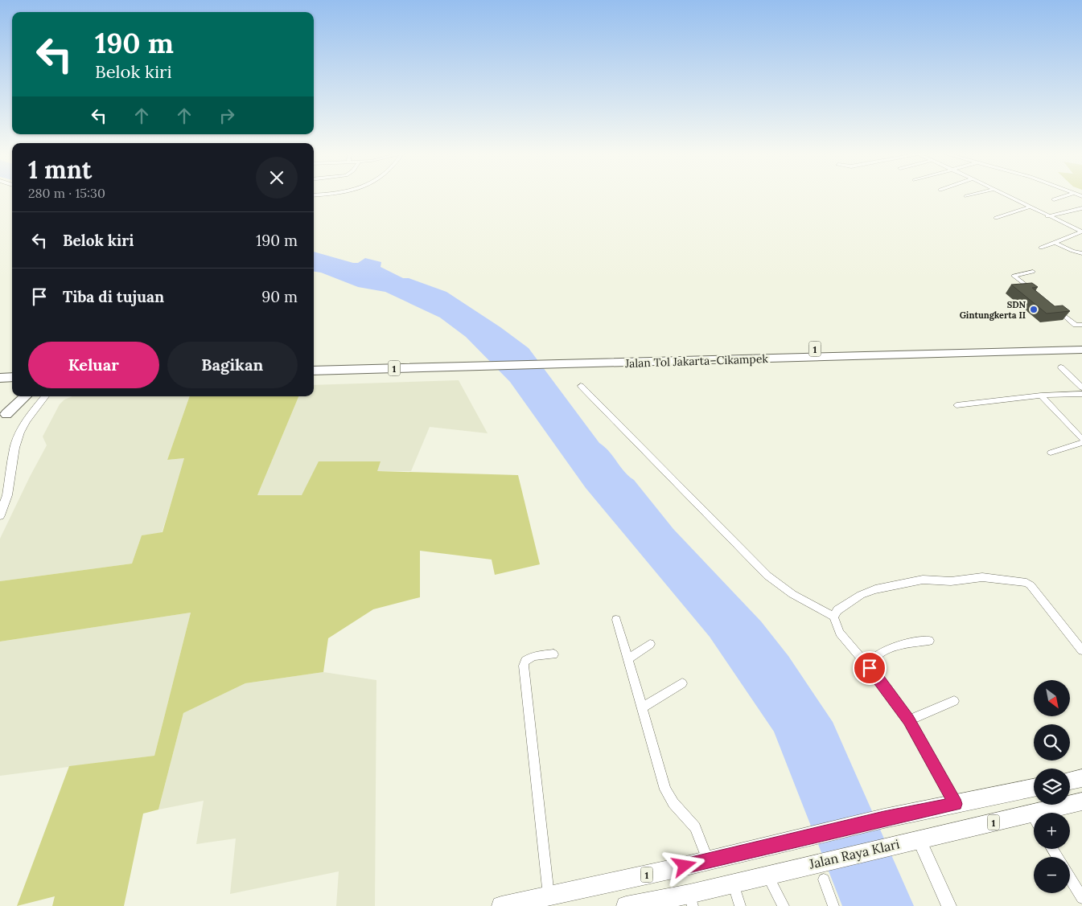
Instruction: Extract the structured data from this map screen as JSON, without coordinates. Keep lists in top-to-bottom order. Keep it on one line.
{"streets":{"highway":["1","Jalan Tol Jakarta–Cikampek","Jalan Raya Klari"]},"places":["SDN Gintungkerta II"],"north":"bottom right","page":{"turn":["190 m","Belok kiri"],"heading":["1 mnt","280 m · 15:30"],"list":[{"name":"Belok kiri","value":"190 m"},{"name":"Tiba di tujuan","value":"90 m"}],"buttons":["Keluar","Bagikan"],"map_buttons":["+","−"]}}
